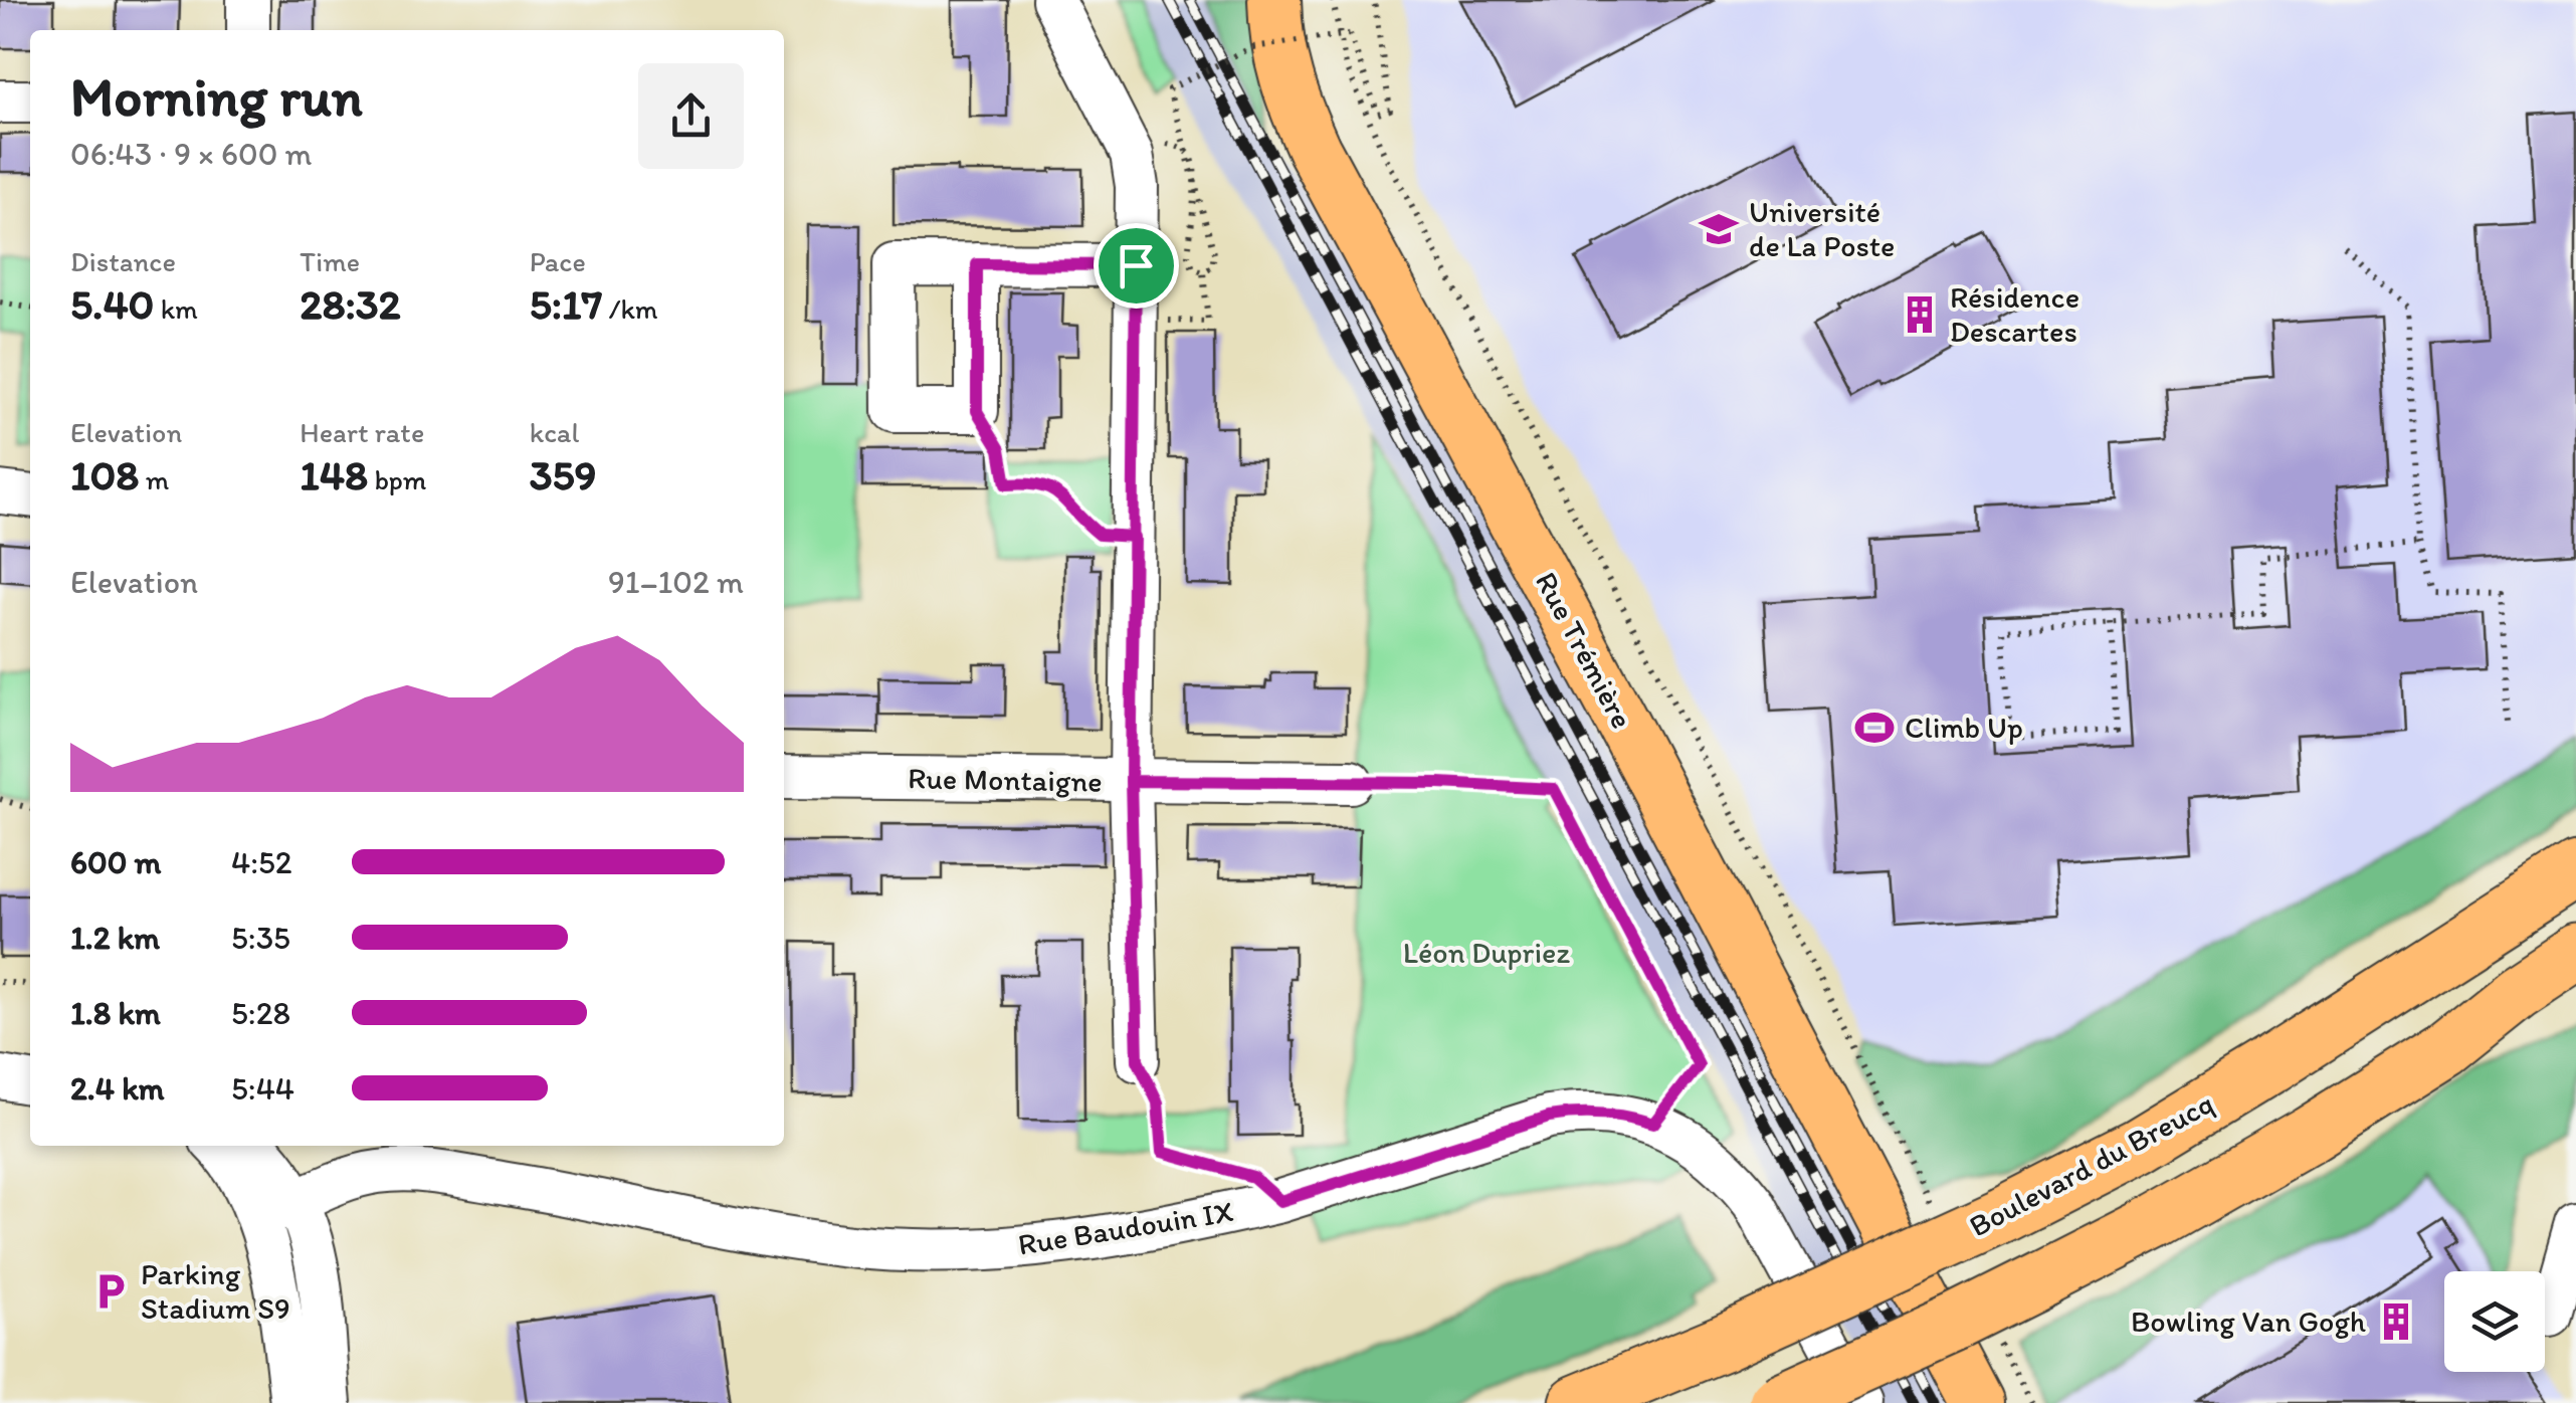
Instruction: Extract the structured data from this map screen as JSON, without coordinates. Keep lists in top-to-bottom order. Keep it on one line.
{"streets":{"highway":["Boulevard du Breucq"],"main road":["Rue Trémière"],"street":["Rue Montaigne","Rue Baudouin IX"]},"parks":["Léon Dupriez"],"places":{"school or university":["Université de La Poste"],"building":["Résidence Descartes","Bowling Van Gogh"],"sports":["Climb Up"],"parking":["Parking Stadium S9"]},"page":{"heading":["Morning run","06:43 · 9 × 600 m"],"stats":[["Distance","5.40 km"],["Time","28:32"],["Pace","5:17 /km"],["Elevation","108 m"],["Heart rate","148 bpm"],["kcal","359"]],"chart":["Elevation","91–102 m"],"list":[{"name":"600 m","note":"4:52"},{"name":"1.2 km","note":"5:35"},{"name":"1.8 km","note":"5:28"},{"name":"2.4 km","note":"5:44"}]}}
